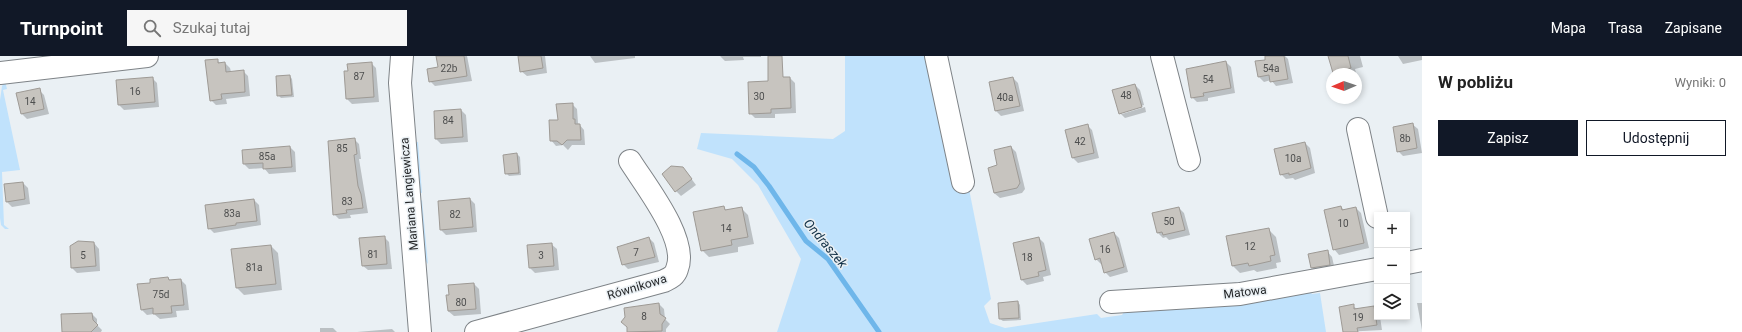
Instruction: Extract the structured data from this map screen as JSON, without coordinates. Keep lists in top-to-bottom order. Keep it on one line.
{"streets":{"street":["Mariana Langiewicza","Równikowa","Matowa"]},"water":["Ondraszek"],"house_numbers":["22b","54a","87","54","16","48","30","40a","14","84","8b","42","85","85a","10a","83","83a","82","50","10","14","12","16","7","81","5","3","18","81a","75d","80","8","19"],"north":"left","page":{"header":"Turnpoint","search":"Szukaj tutaj","nav":["Mapa","Trasa","Zapisane"],"heading":["W pobliżu","Wyniki: 0"],"buttons":["Zapisz","Udostępnij"],"map_buttons":["+","−"]}}
